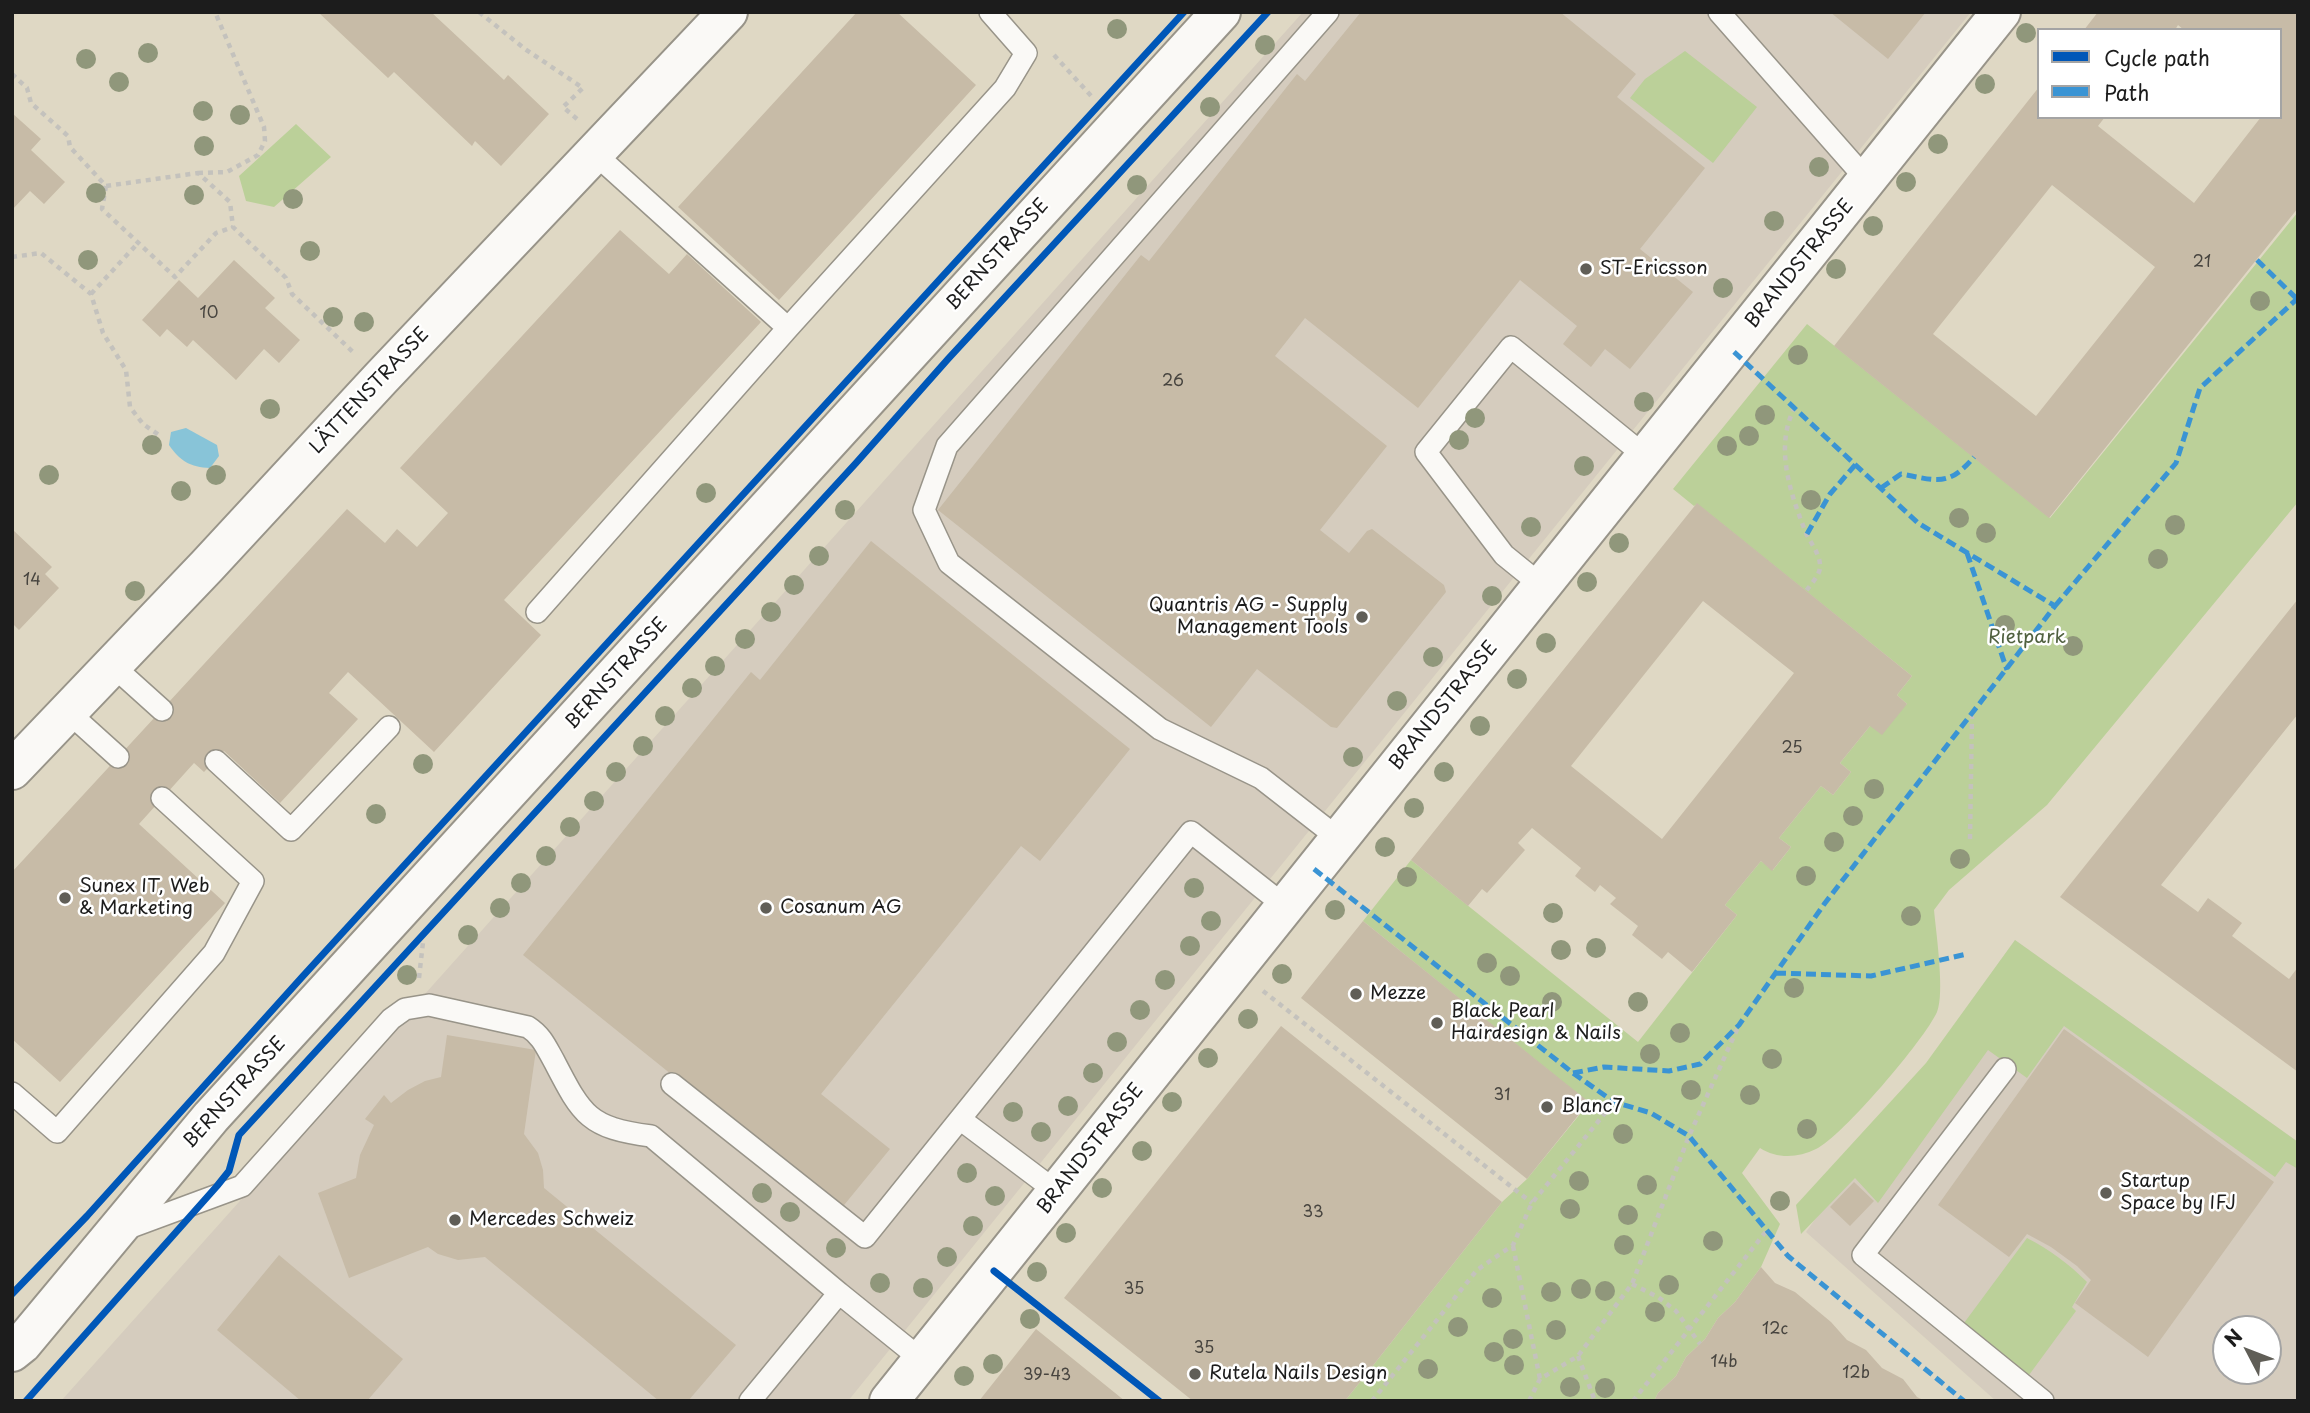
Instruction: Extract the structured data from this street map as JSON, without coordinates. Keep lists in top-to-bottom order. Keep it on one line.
{"streets":{"street":["BERNSTRASSE","BRANDSTRASSE","LÄTTENSTRASSE"]},"parks":["Rietpark"],"places":["ST-Ericsson","Quantris AG - Supply Management Tools","Sunex IT, Web & Marketing","Cosanum AG","Mezze","Black Pearl Hairdesign & Nails","Blanc7","Startup Space by IFJ","Mercedes Schweiz","Rutela Nails Design"],"house_numbers":["21","10","26","14","25","31","33","35","12c","35","14b","12b","39-43"],"legend":["Cycle path","Path"],"north":"top left"}
